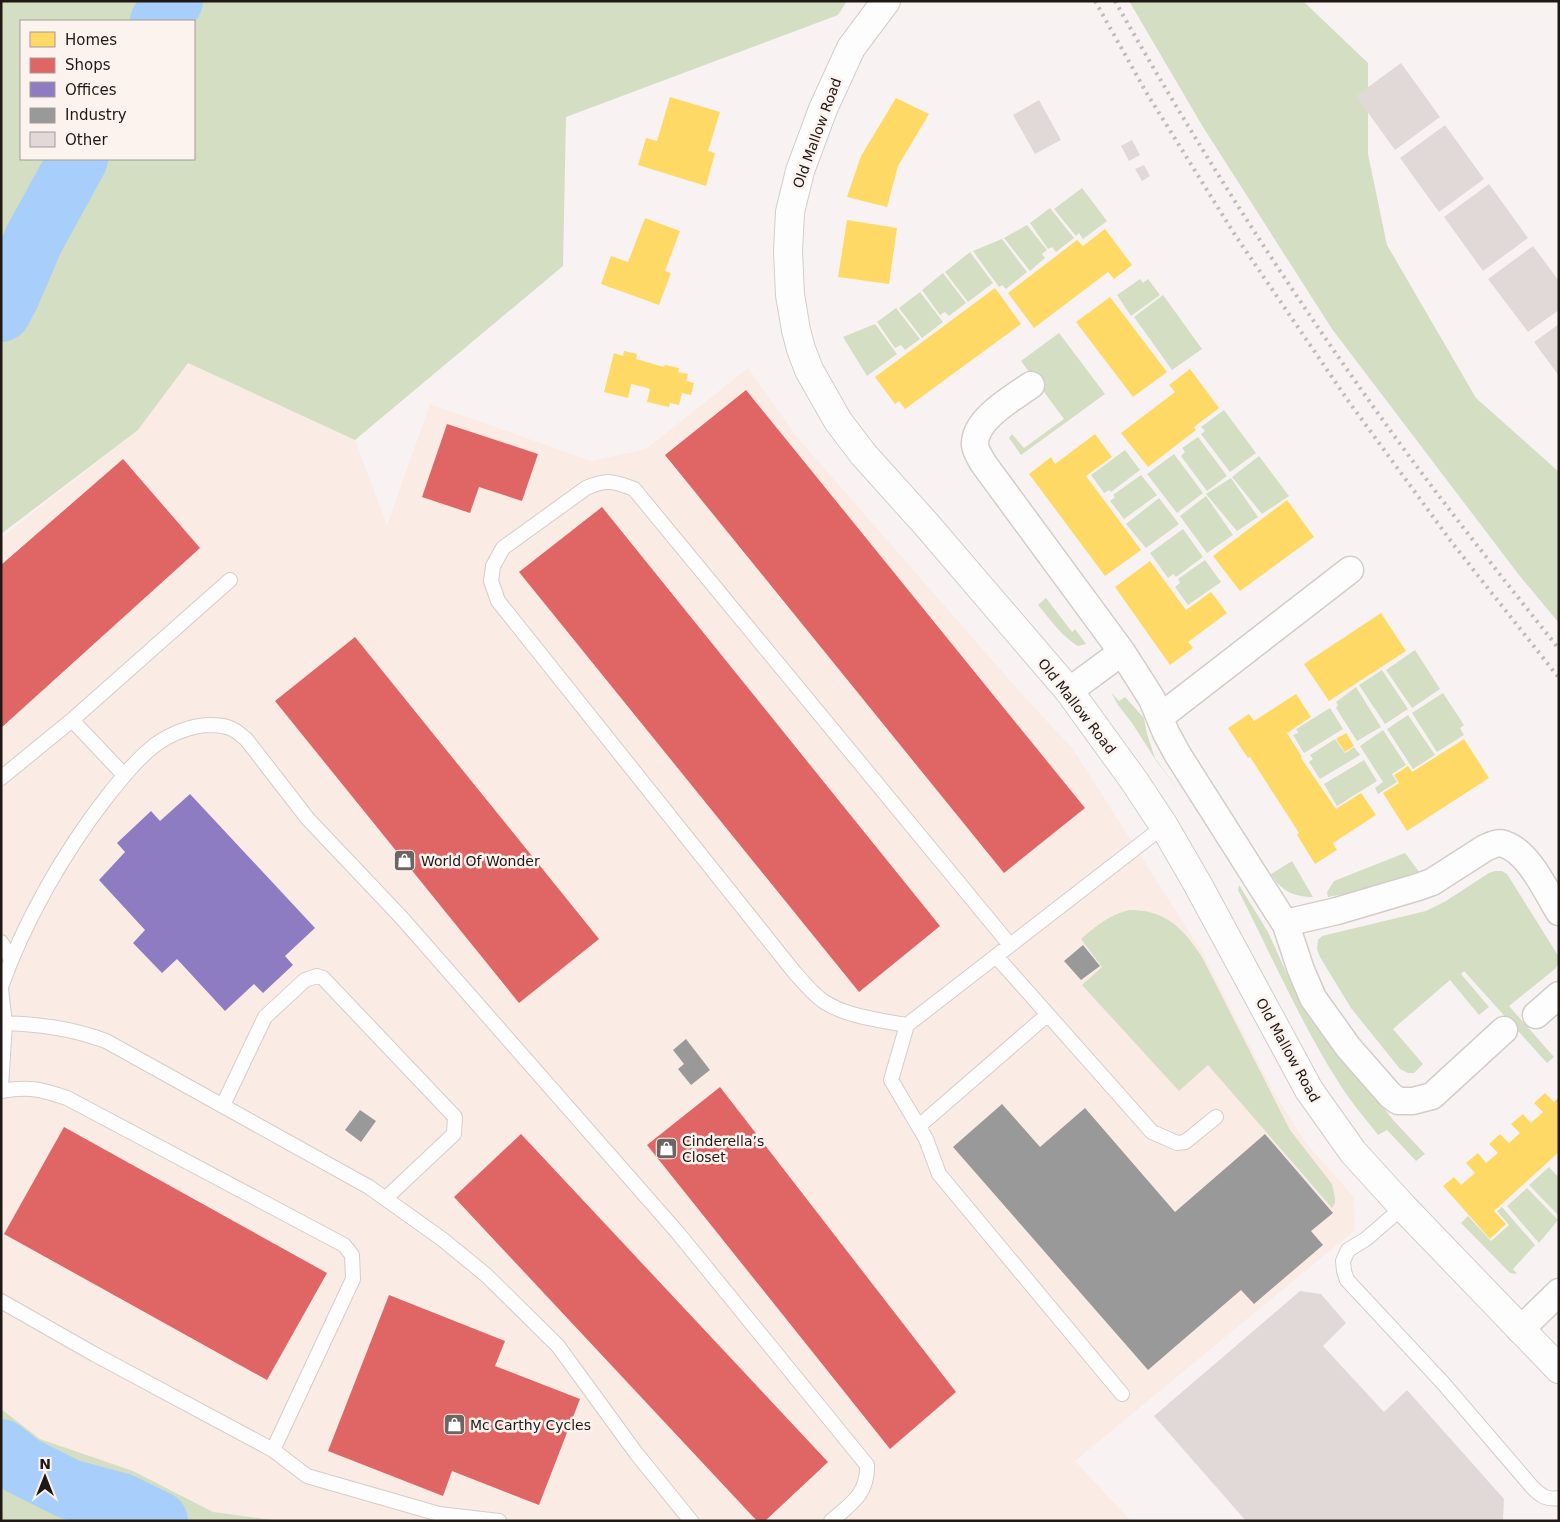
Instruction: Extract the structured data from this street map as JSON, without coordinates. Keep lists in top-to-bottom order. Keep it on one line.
{"streets":{"street":["Old Mallow Road"]},"places":{"shop":["World Of Wonder","Cinderella’s Closet","Mc Carthy Cycles"]},"legend":["Homes","Shops","Offices","Industry","Other"],"north":"top"}
